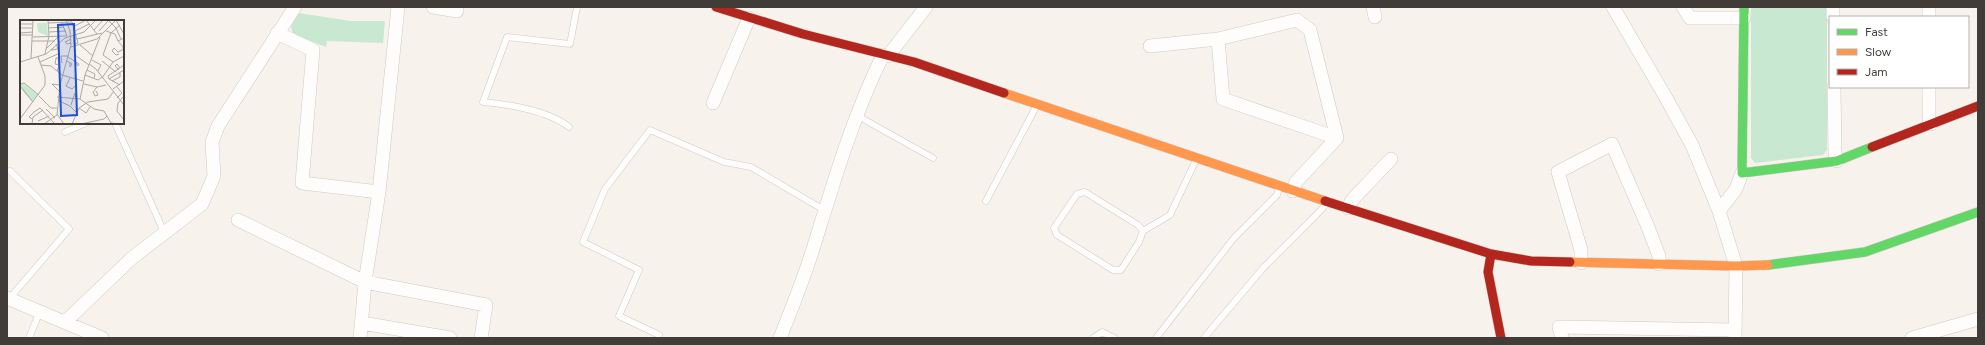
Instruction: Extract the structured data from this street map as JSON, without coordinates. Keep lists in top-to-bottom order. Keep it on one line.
{"legend":["Fast","Slow","Jam"]}
